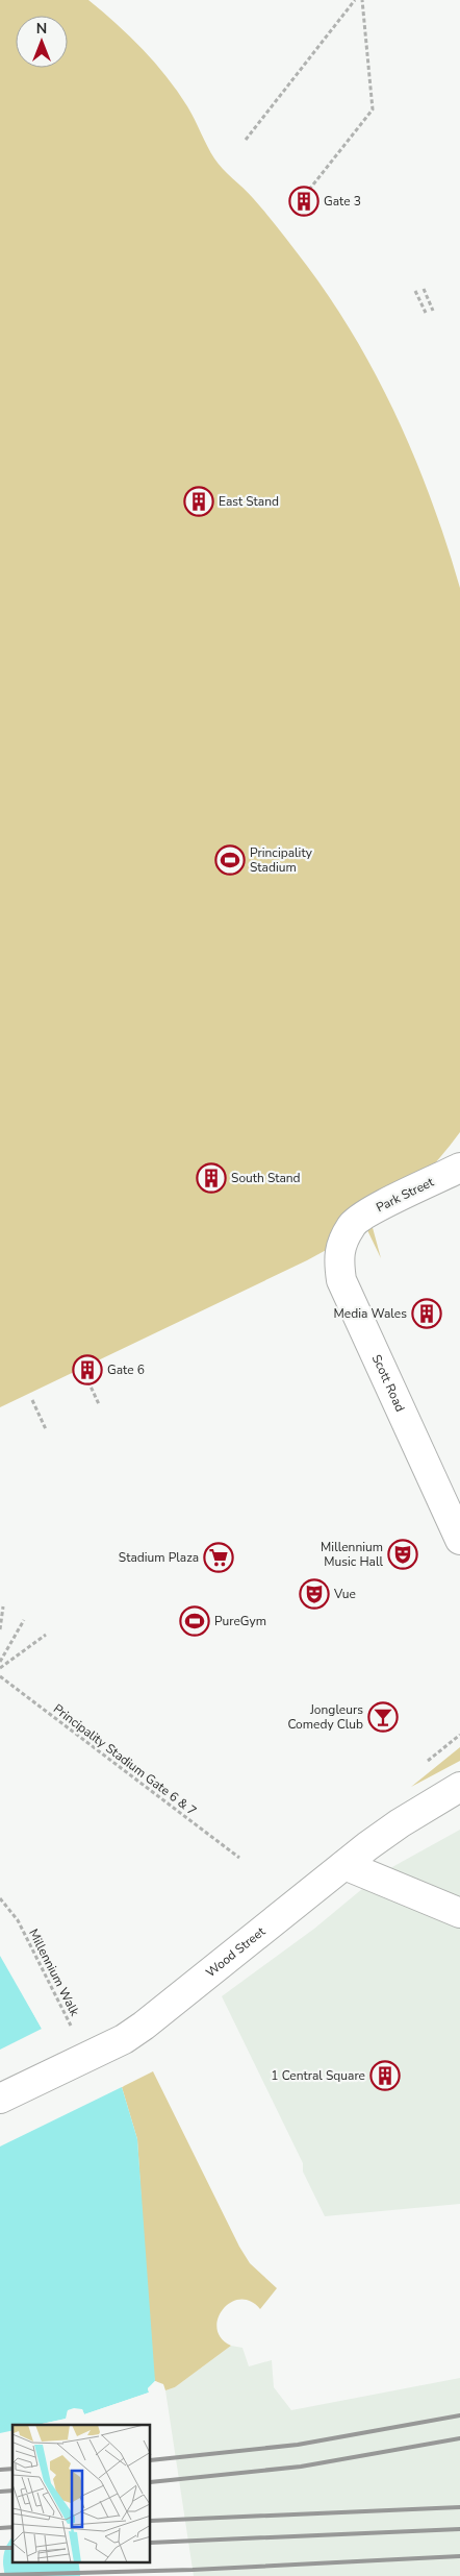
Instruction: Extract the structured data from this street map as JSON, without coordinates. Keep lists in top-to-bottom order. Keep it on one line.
{"streets":{"street":["Park Street","Scott Road","Wood Street"],"path":["Principality Stadium Gate 6 & 7","Millennium Walk"]},"crossings":[["Park Street","Scott Road"],["Wood Street","Millennium Walk"]],"places":{"building":["Gate 3","East Stand","South Stand","Media Wales","Gate 6","1 Central Square"],"sports":["Principality Stadium","PureGym"],"theatre":["Millennium Music Hall","Vue"],"supermarket":["Stadium Plaza"],"bar":["Jongleurs Comedy Club"]},"north":"top"}
